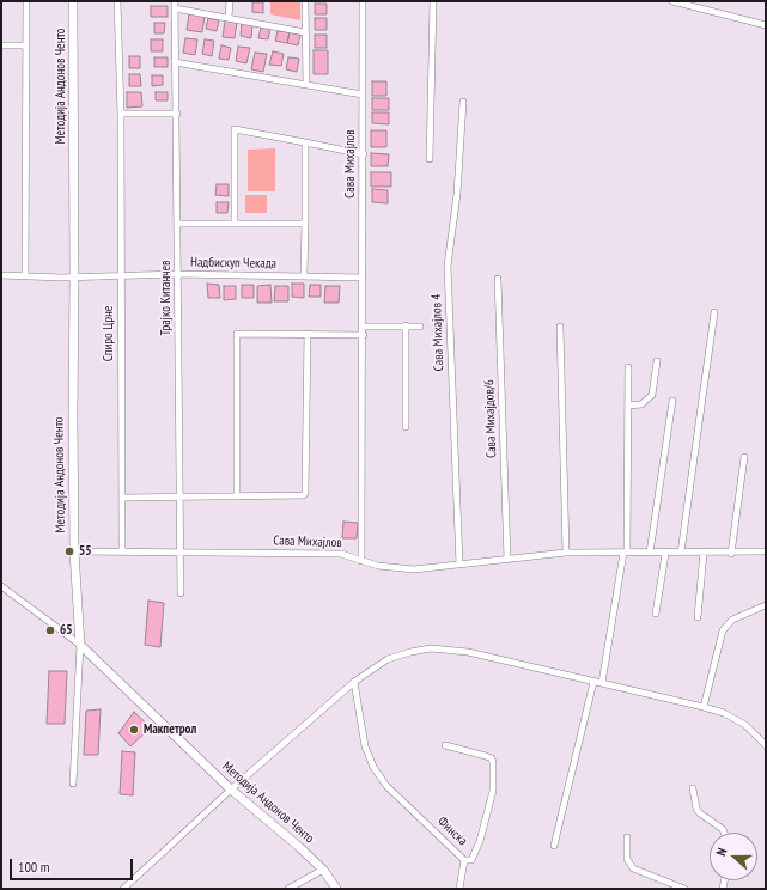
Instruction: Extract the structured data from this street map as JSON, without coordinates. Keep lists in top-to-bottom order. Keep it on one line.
{"streets":{"main road":["Методија Андонов Ченто"],"street":["Сава Михајлов","Надбискуп Чекада","Трајко Китанчев","Сава Михајлов 4","Спиро Црне","Сава Михајдов/6","Финска"]},"crossings":[["Методија Андонов Ченто","Сава Михајлов"],["Методија Андонов Ченто","Надбискуп Чекада"],["Сава Михајлов","Надбискуп Чекада"],["Сава Михајлов","Трајко Китанчев"],["Сава Михајлов","Спиро Црне"],["Надбискуп Чекада","Трајко Китанчев"],["Надбискуп Чекада","Спиро Црне"]],"places":["55","65","Макпетрол"],"scale_bar":"100 m","north":"left"}
